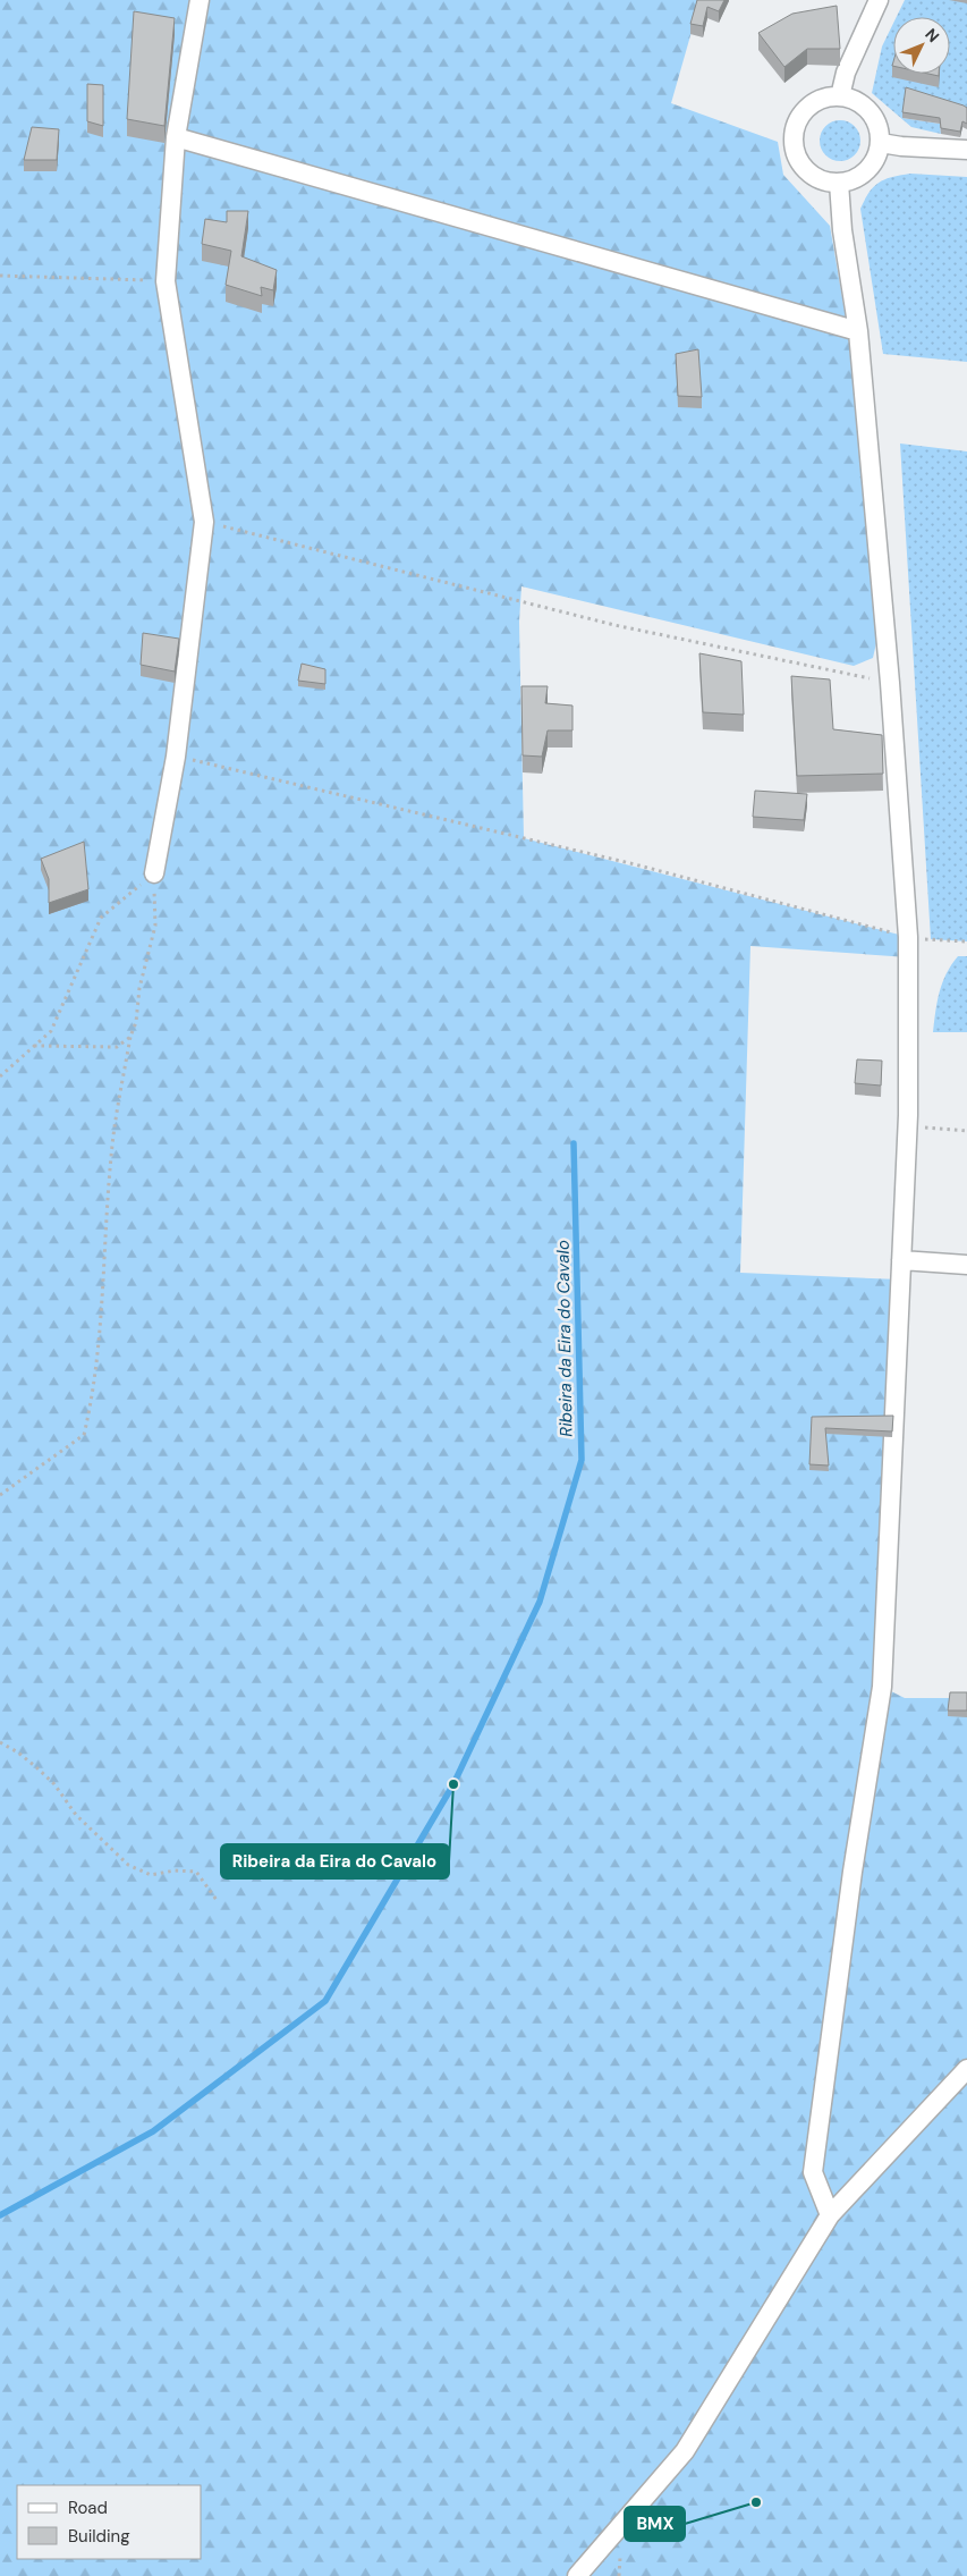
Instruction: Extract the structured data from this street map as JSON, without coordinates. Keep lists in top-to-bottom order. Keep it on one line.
{"water":["Ribeira da Eira do Cavalo"],"places":["Ribeira da Eira do Cavalo","BMX"],"legend":["Road","Building"],"north":"top right"}
